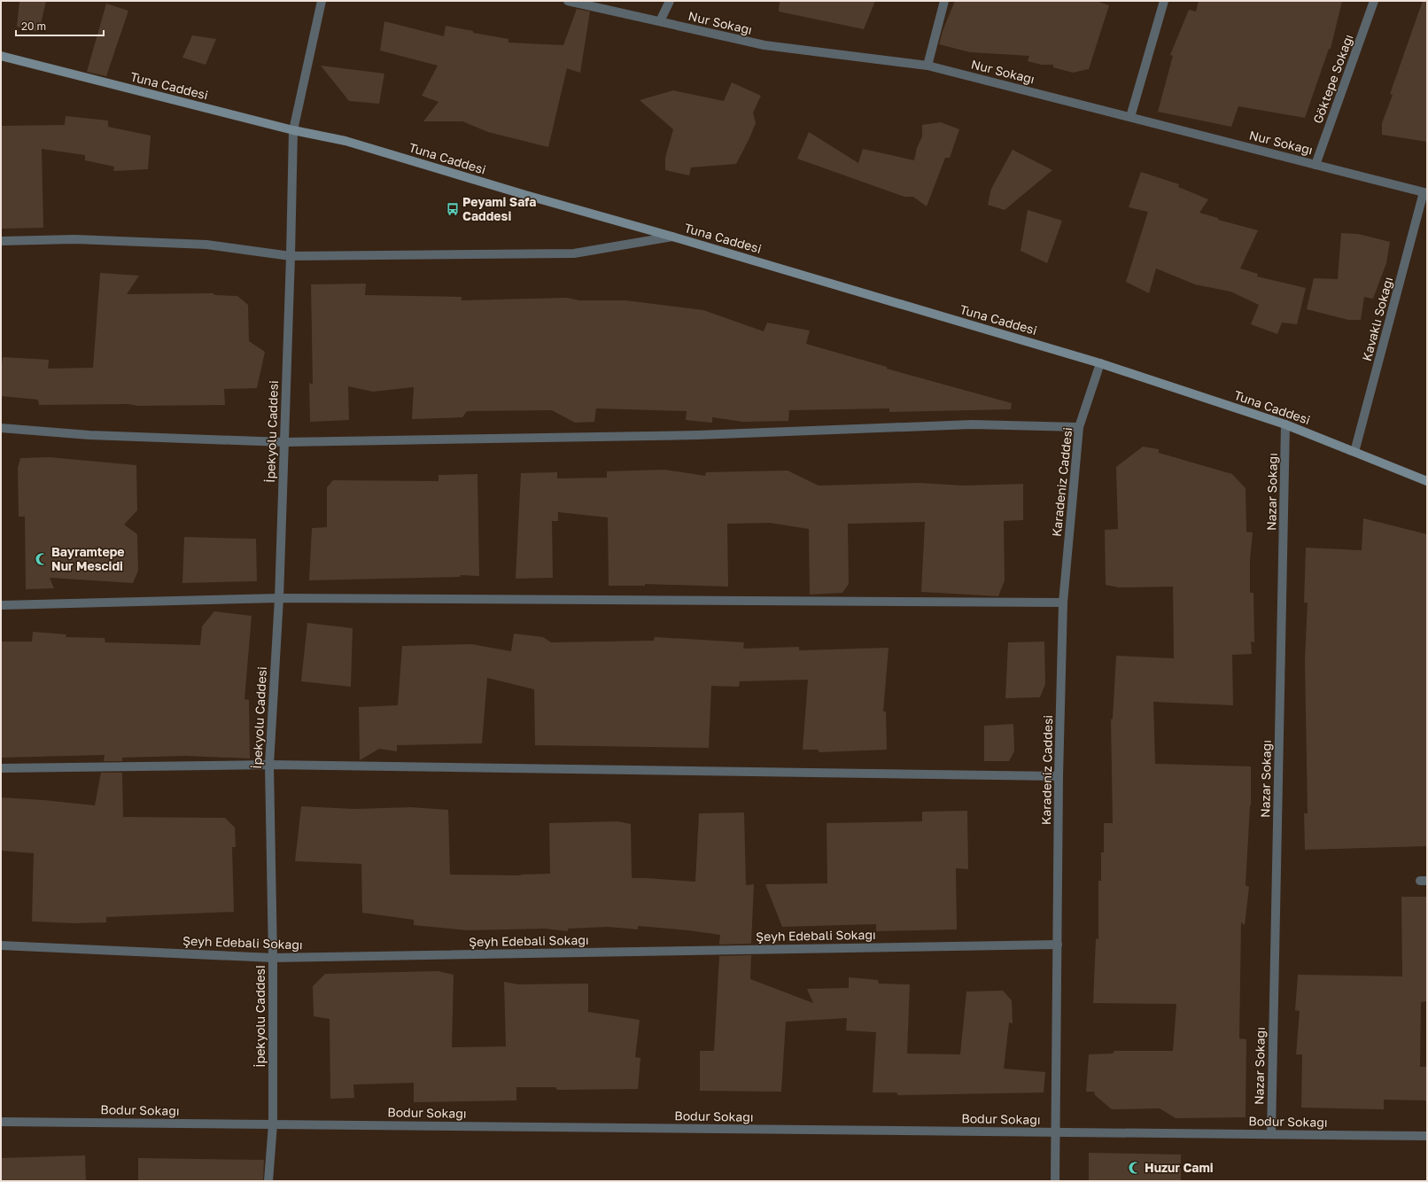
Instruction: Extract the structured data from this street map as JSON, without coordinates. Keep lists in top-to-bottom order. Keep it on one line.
{"streets":{"main road":["Tuna Caddesi"],"street":["Nur Sokağı","Göktepe Sokağı","Kavaklı Sokağı","İpekyolu Caddesi","Karadeniz Caddesi","Nazar Sokağı","Şeyh Edebali Sokağı","Bodur Sokağı"]},"crossings":[["Nur Sokağı","Göktepe Sokağı"],["Nur Sokağı","Kavaklı Sokağı"],["Tuna Caddesi","Kavaklı Sokağı"],["Tuna Caddesi","İpekyolu Caddesi"],["Tuna Caddesi","Karadeniz Caddesi"],["Tuna Caddesi","Nazar Sokağı"],["İpekyolu Caddesi","Şeyh Edebali Sokağı"],["İpekyolu Caddesi","Bodur Sokağı"],["Karadeniz Caddesi","Şeyh Edebali Sokağı"],["Karadeniz Caddesi","Bodur Sokağı"],["Nazar Sokağı","Bodur Sokağı"]],"places":{"bus stop":["Peyami Safa Caddesi"],"mosque":["Bayramtepe Nur Mescidi","Huzur Cami"]},"scale_bar":"20 m"}
